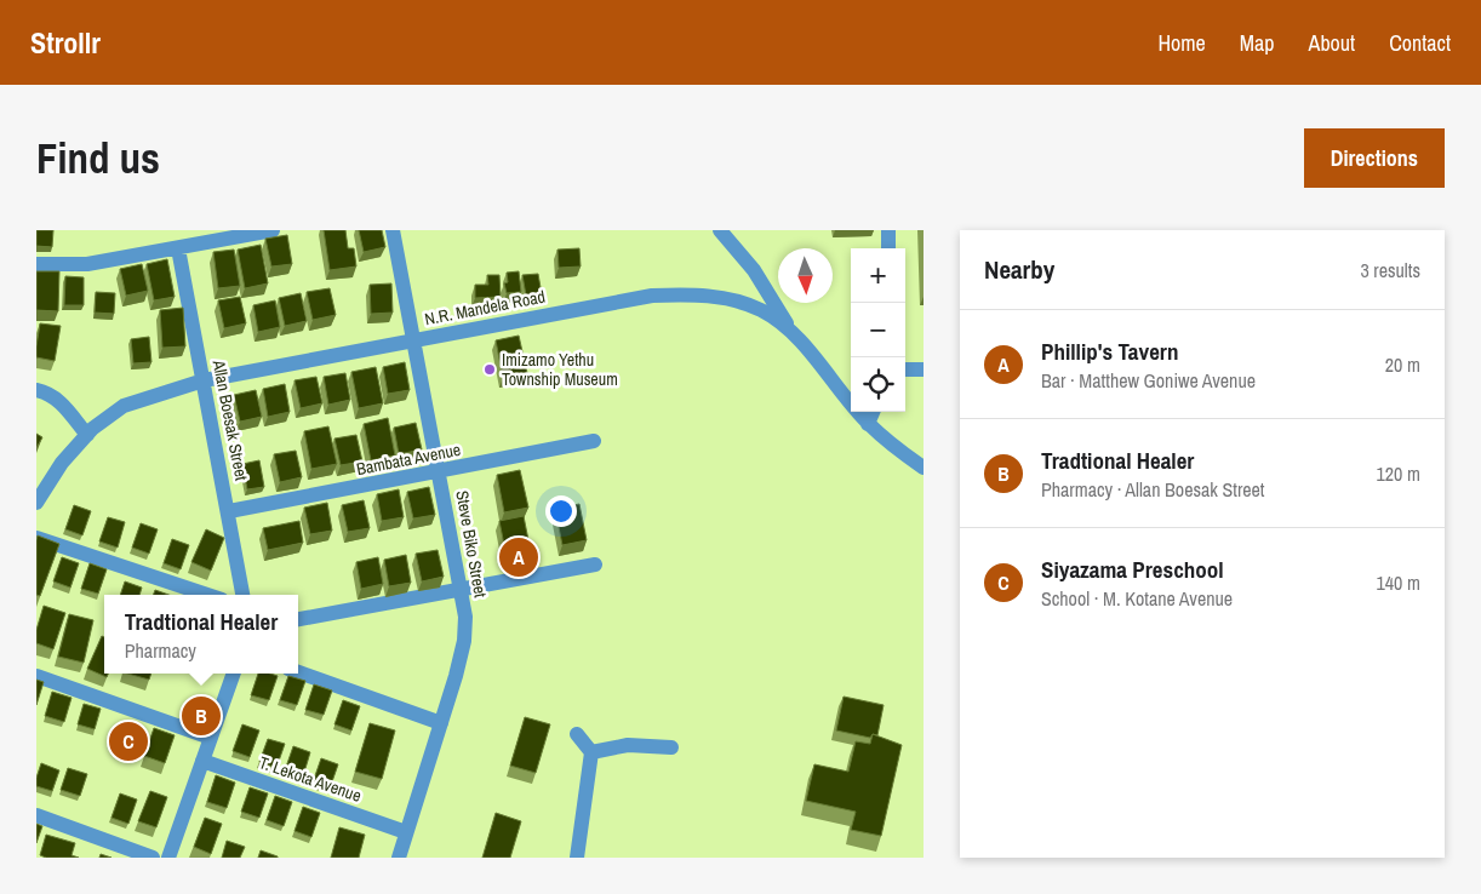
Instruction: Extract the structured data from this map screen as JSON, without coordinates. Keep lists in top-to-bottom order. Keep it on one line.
{"streets":{"street":["N.R. Mandela Road","Allan Boesak Street","Bambata Avenue","Steve Biko Street","T. Lekota Avenue"]},"crossings":[["N.R. Mandela Road","Allan Boesak Street"],["N.R. Mandela Road","Steve Biko Street"],["Allan Boesak Street","Bambata Avenue"],["Bambata Avenue","Steve Biko Street"],["Steve Biko Street","T. Lekota Avenue"]],"places":["Imizamo Yethu Township Museum"],"north":"bottom","page":{"header":"Strollr","nav":["Home","Map","About","Contact"],"buttons":"Directions","title":"Find us","heading":["Nearby","3 results"],"map_buttons":["+","−"],"list":[{"mark":"A","name":"Phillip's Tavern","note":"Bar · Matthew Goniwe Avenue","value":"20 m"},{"mark":"B","name":"Tradtional Healer","note":"Pharmacy · Allan Boesak Street","value":"120 m"},{"mark":"C","name":"Siyazama Preschool","note":"School · M. Kotane Avenue","value":"140 m"}],"pins":["A","B","C"],"popup":["Tradtional Healer","Pharmacy"]}}
